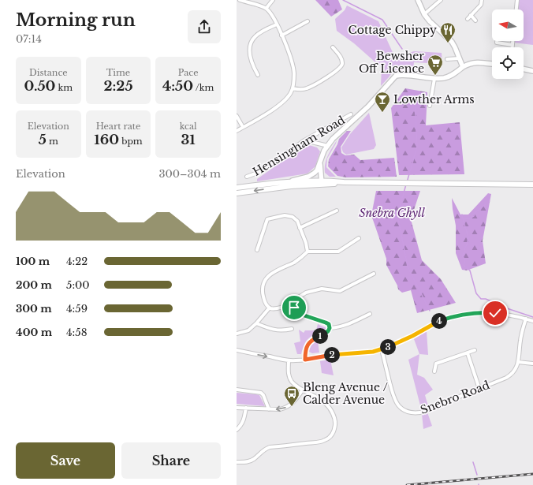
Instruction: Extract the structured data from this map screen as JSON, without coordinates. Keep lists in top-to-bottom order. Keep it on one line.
{"streets":{"highway":["Hensingham Road"],"street":["Snebro Road"]},"parks":["Snebra Ghyll"],"places":{"restaurant":["Cottage Chippy"],"supermarket":["Bewsher Off Licence"],"bar":["Lowther Arms"],"bus stop":["Bleng Avenue / Calder Avenue"]},"north":"left","page":{"heading":["Morning run","07:14"],"stats":[["Distance","0.50 km"],["Time","2:25"],["Pace","4:50 /km"],["Elevation","5 m"],["Heart rate","160 bpm"],["kcal","31"]],"chart":["Elevation","300–304 m"],"list":[{"name":"100 m","note":"4:22"},{"name":"200 m","note":"5:00"},{"name":"300 m","note":"4:59"},{"name":"400 m","note":"4:58"}],"pins":["4","1","3","2"],"buttons":["Save","Share"]}}
